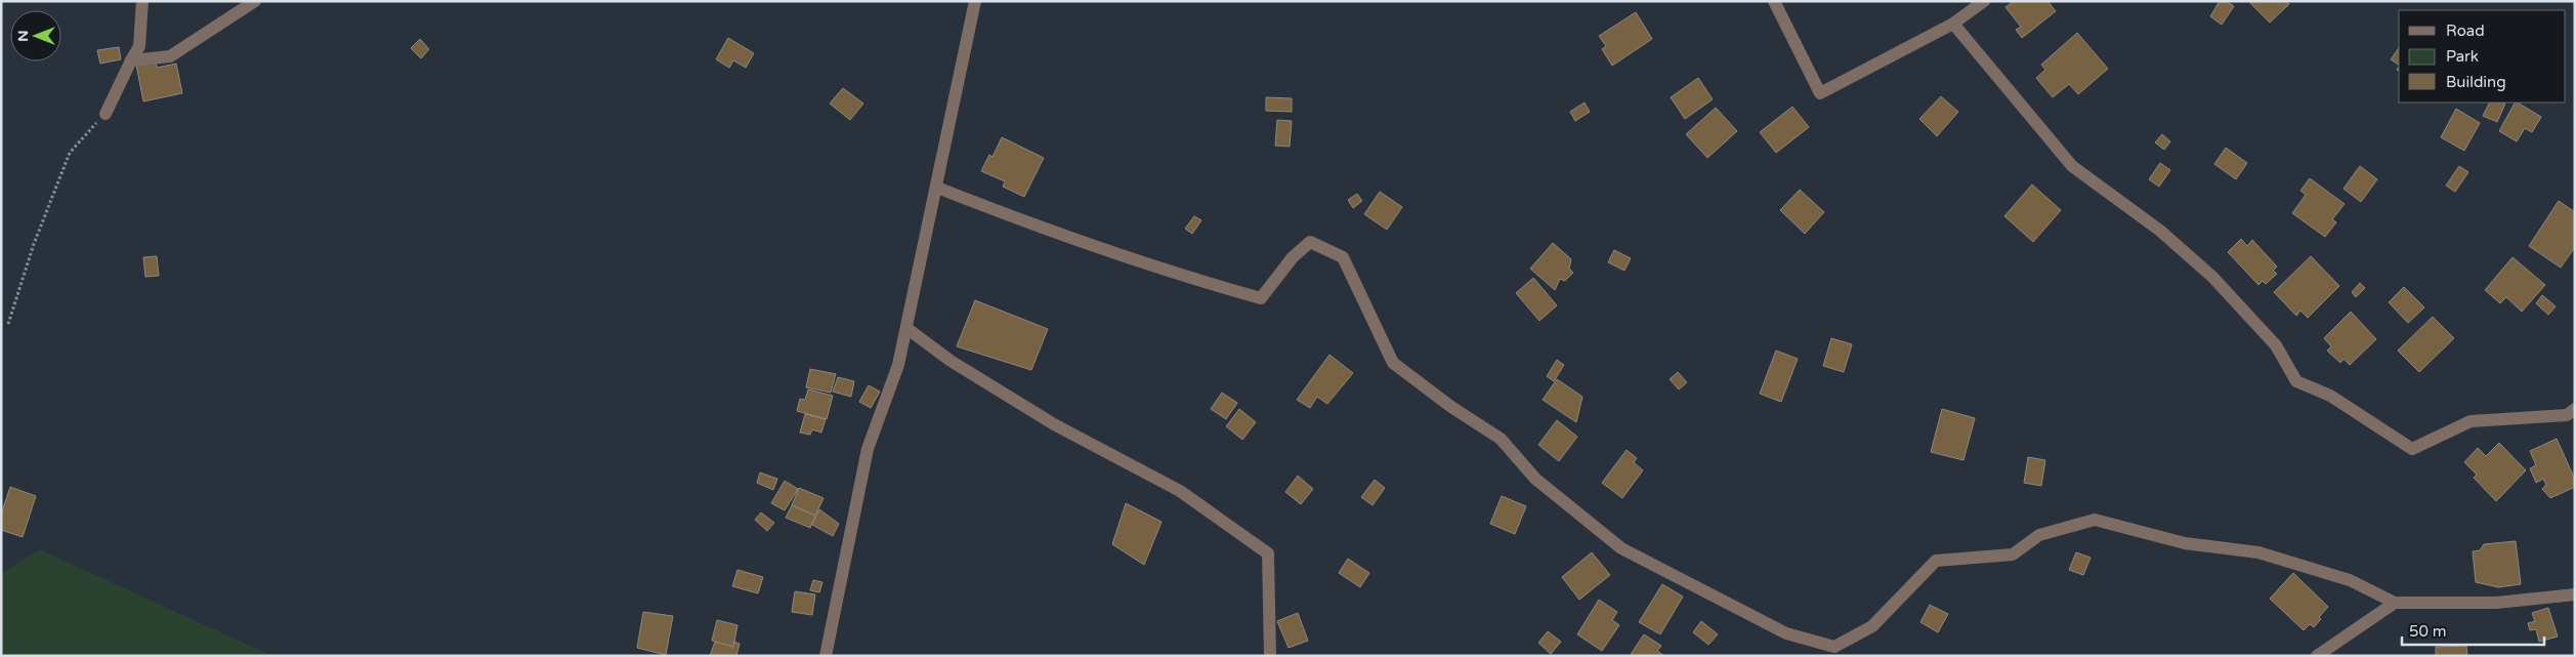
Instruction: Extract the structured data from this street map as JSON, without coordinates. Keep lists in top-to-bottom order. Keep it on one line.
{"legend":["Road","Park","Building"],"scale_bar":"50 m","north":"left"}
